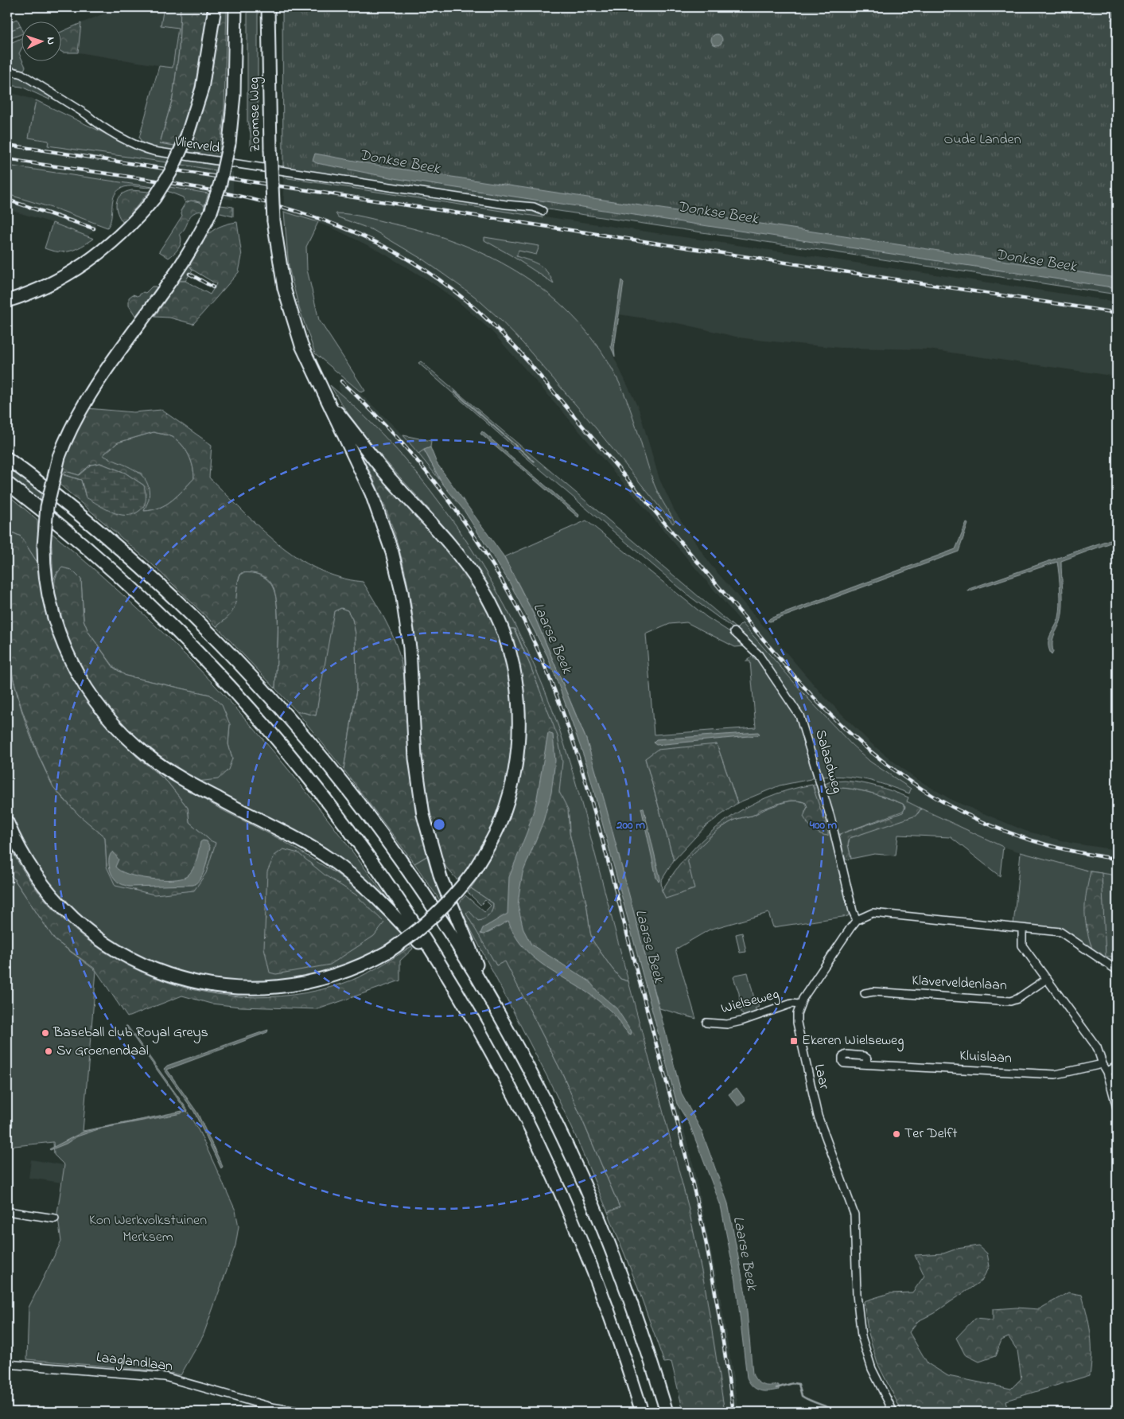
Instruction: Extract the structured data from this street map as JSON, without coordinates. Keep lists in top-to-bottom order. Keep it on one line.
{"streets":{"highway":["Zoomse Weg"],"street":["Vlierveld","Salaadweg","Klaverveldenlaan","Wielseweg","Kluislaan","Laar","Laaglandlaan"]},"crossings":[["Salaadweg","Laar"],["Wielseweg","Laar"]],"water":["Donkse Beek","Laarse Beek"],"parks":["Oude Landen","Kon Werkvolkstuinen Merksem"],"places":{"other":["Baseball club Royal Greys","Sv Groenendaal","Ter Delft"],"transit":["Ekeren Wielseweg"]},"north":"right","rings":["200 m","400 m"]}
